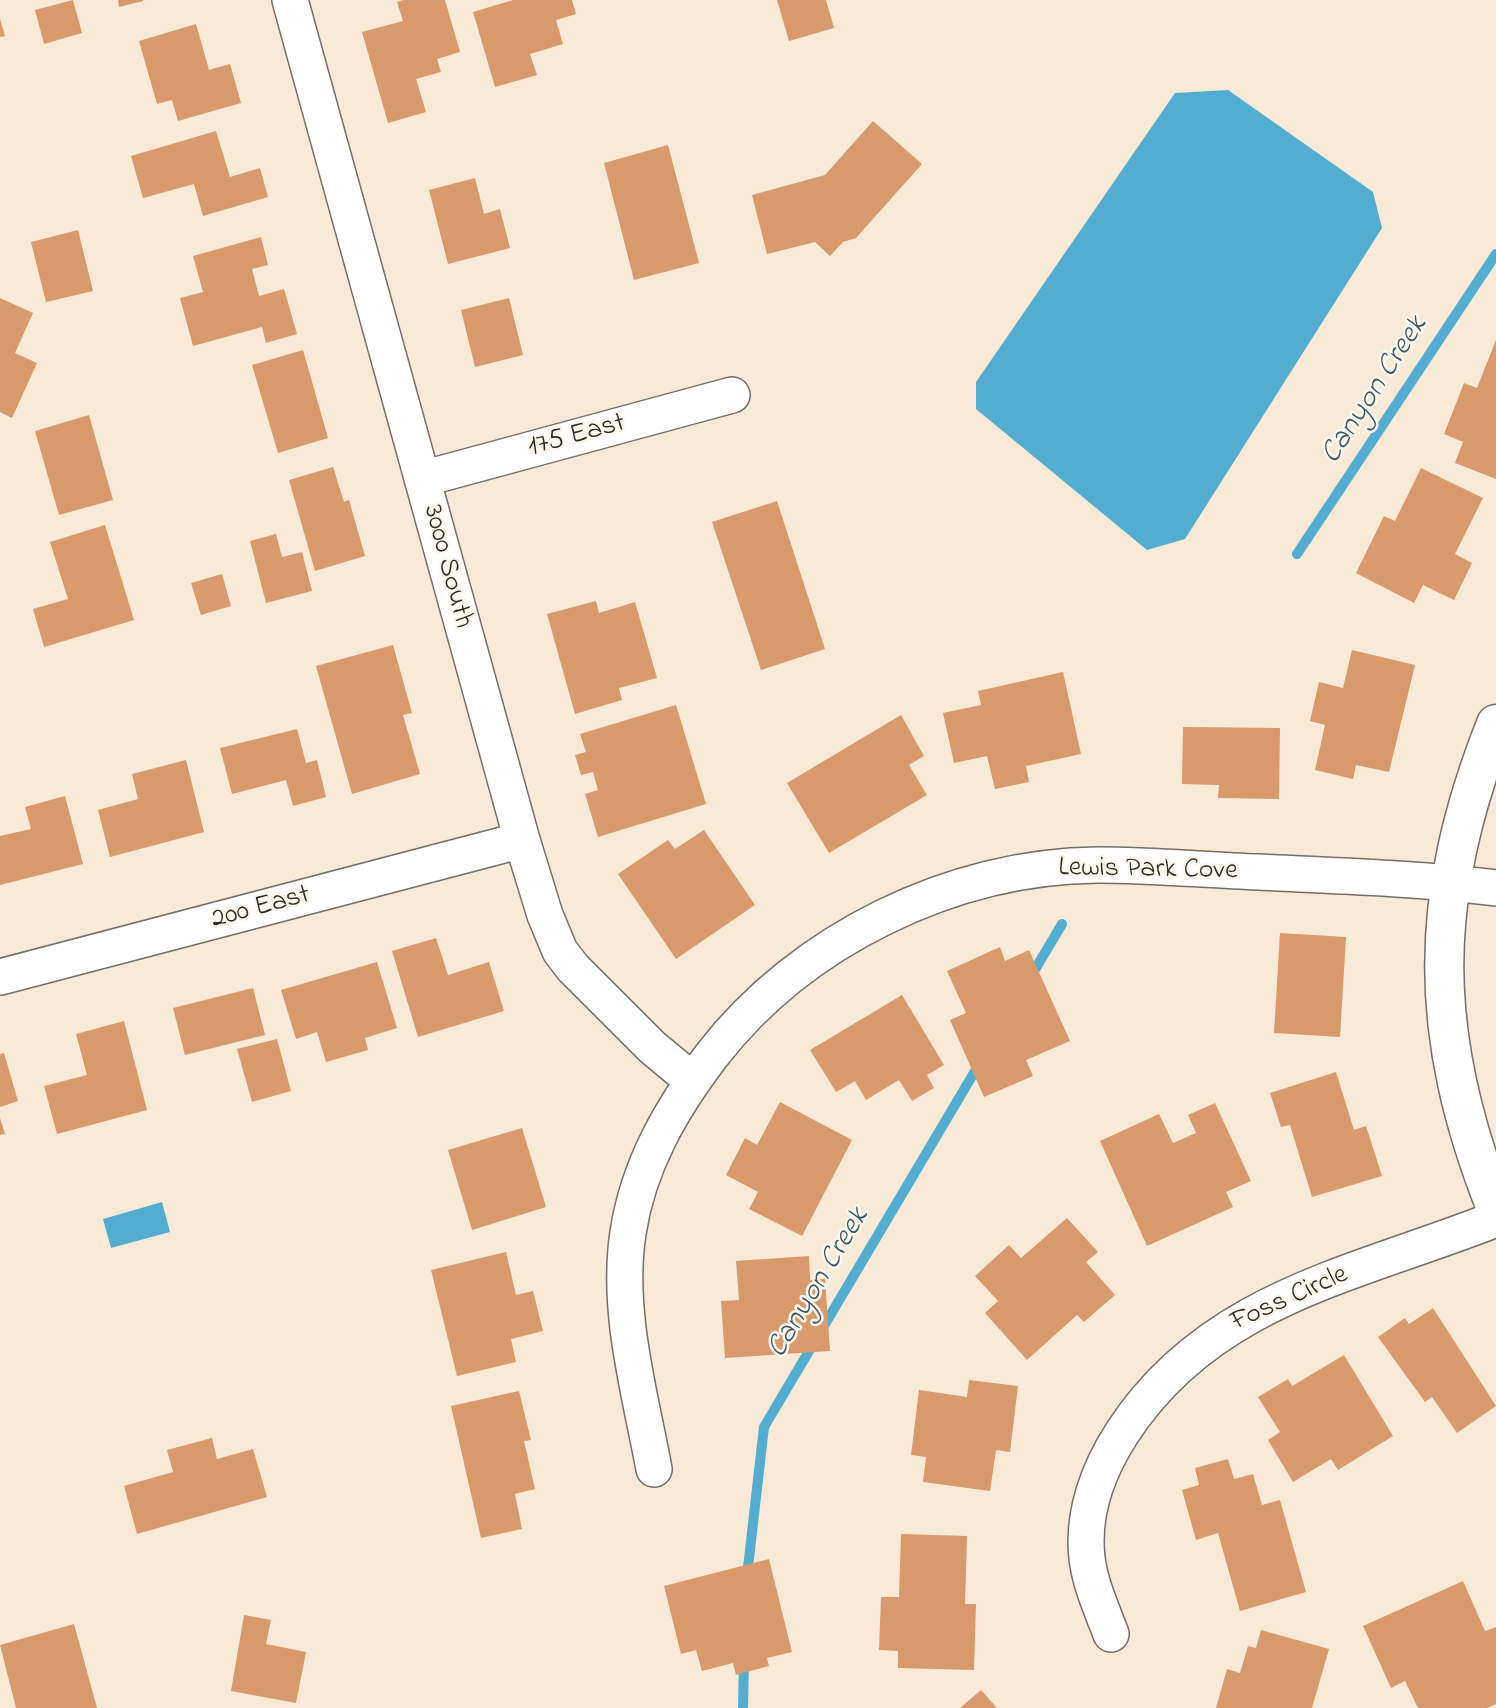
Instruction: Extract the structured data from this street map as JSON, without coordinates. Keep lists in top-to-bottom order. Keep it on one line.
{"streets":{"street":["175 East","3000 South","Lewis Park Cove","200 East","Foss Circle"]},"crossings":[["175 East","3000 South"],["3000 South","Lewis Park Cove"],["3000 South","200 East"]],"water":["Canyon Creek"]}
